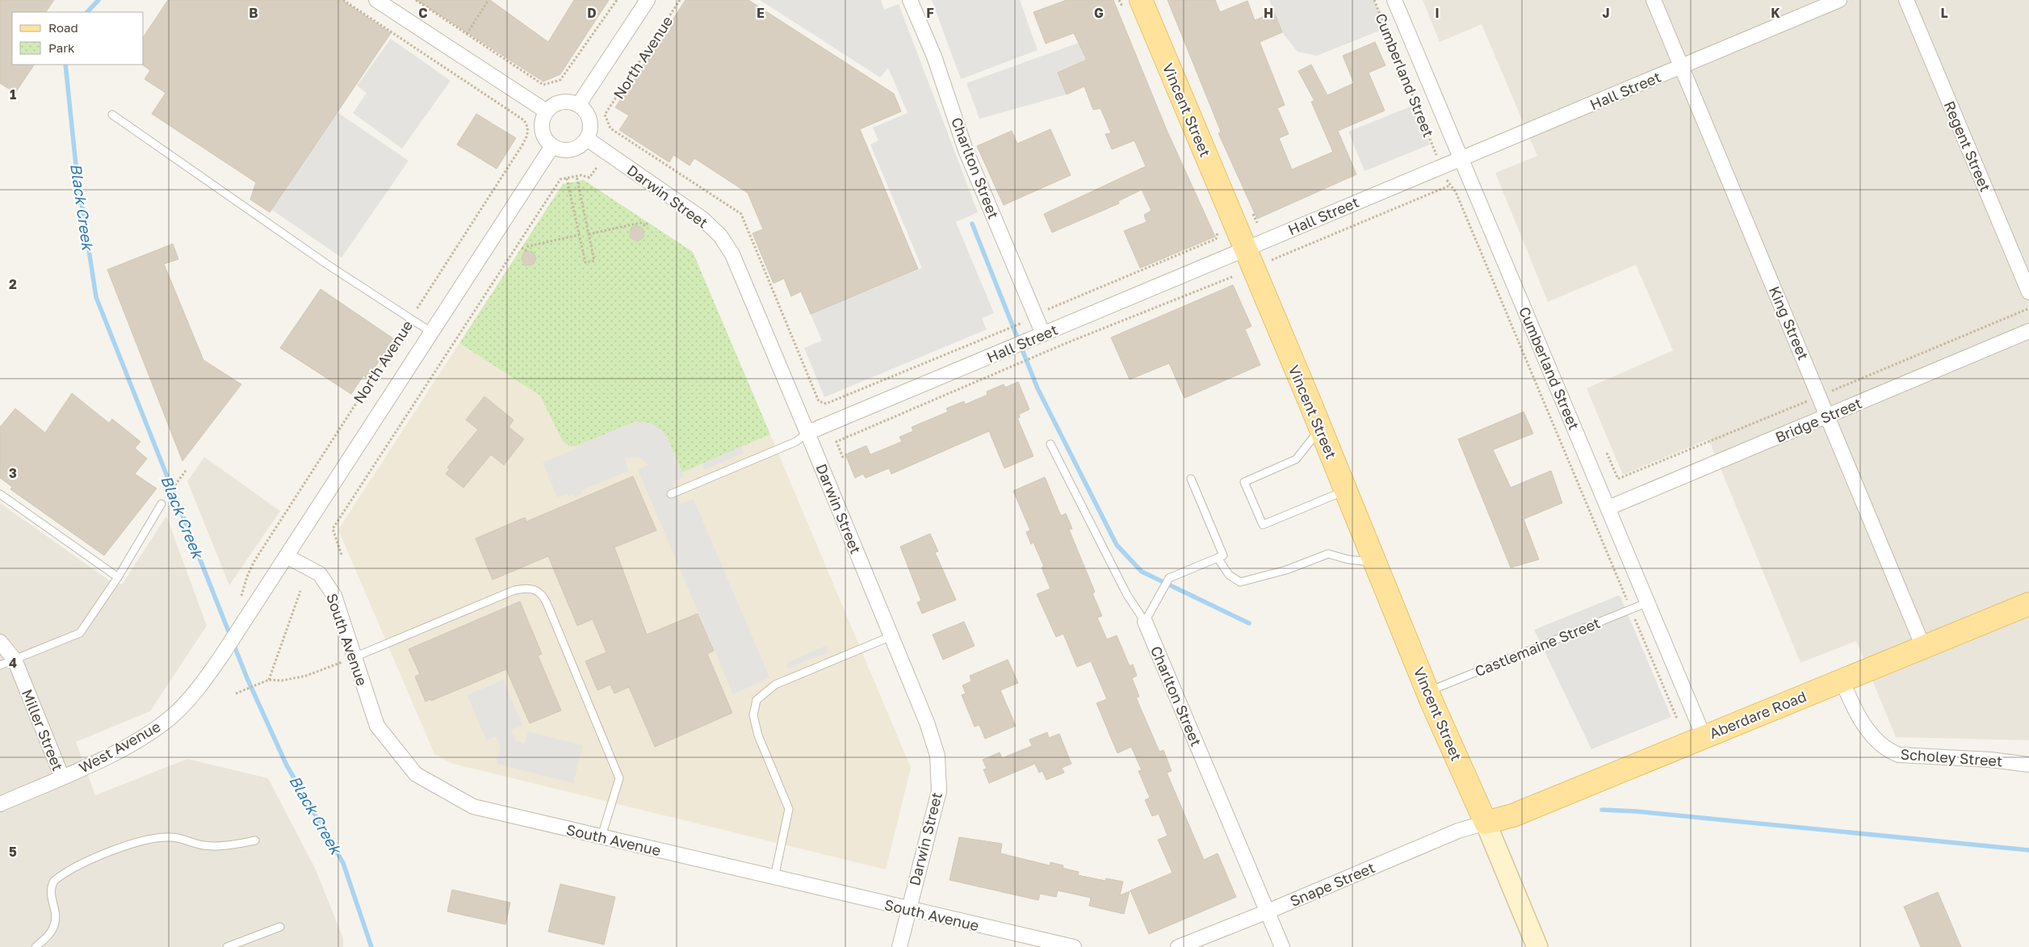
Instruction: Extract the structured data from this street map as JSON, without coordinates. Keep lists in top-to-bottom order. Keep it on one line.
{"streets":{"main road":["Vincent Street","Aberdare Road"],"street":["North Avenue","Cumberland Street","Hall Street","Regent Street","Charlton Street","Darwin Street","King Street","Bridge Street","South Avenue","Miller Street","West Avenue","Scholey Street","Snape Street"],"lane":["Castlemaine Street"]},"crossings":[["North Avenue","Darwin Street"],["North Avenue","South Avenue"],["North Avenue","West Avenue"],["Cumberland Street","Hall Street"],["Cumberland Street","Bridge Street"],["Cumberland Street","Castlemaine Street"],["Cumberland Street","Aberdare Road"],["Hall Street","Vincent Street"],["Hall Street","Charlton Street"],["Hall Street","Darwin Street"],["Hall Street","King Street"],["Vincent Street","Castlemaine Street"],["Vincent Street","Aberdare Road"],["Vincent Street","Snape Street"],["Charlton Street","Snape Street"],["Darwin Street","South Avenue"],["King Street","Bridge Street"],["King Street","Aberdare Road"],["Aberdare Road","Scholey Street"],["Aberdare Road","Snape Street"],["Miller Street","West Avenue"]],"water":["Black Creek"],"legend":["Road","Park"],"grid":{"columns":["B","C","D","E","F","G","H","I","J","K","L"],"rows":["1","2","3","4","5"]}}
